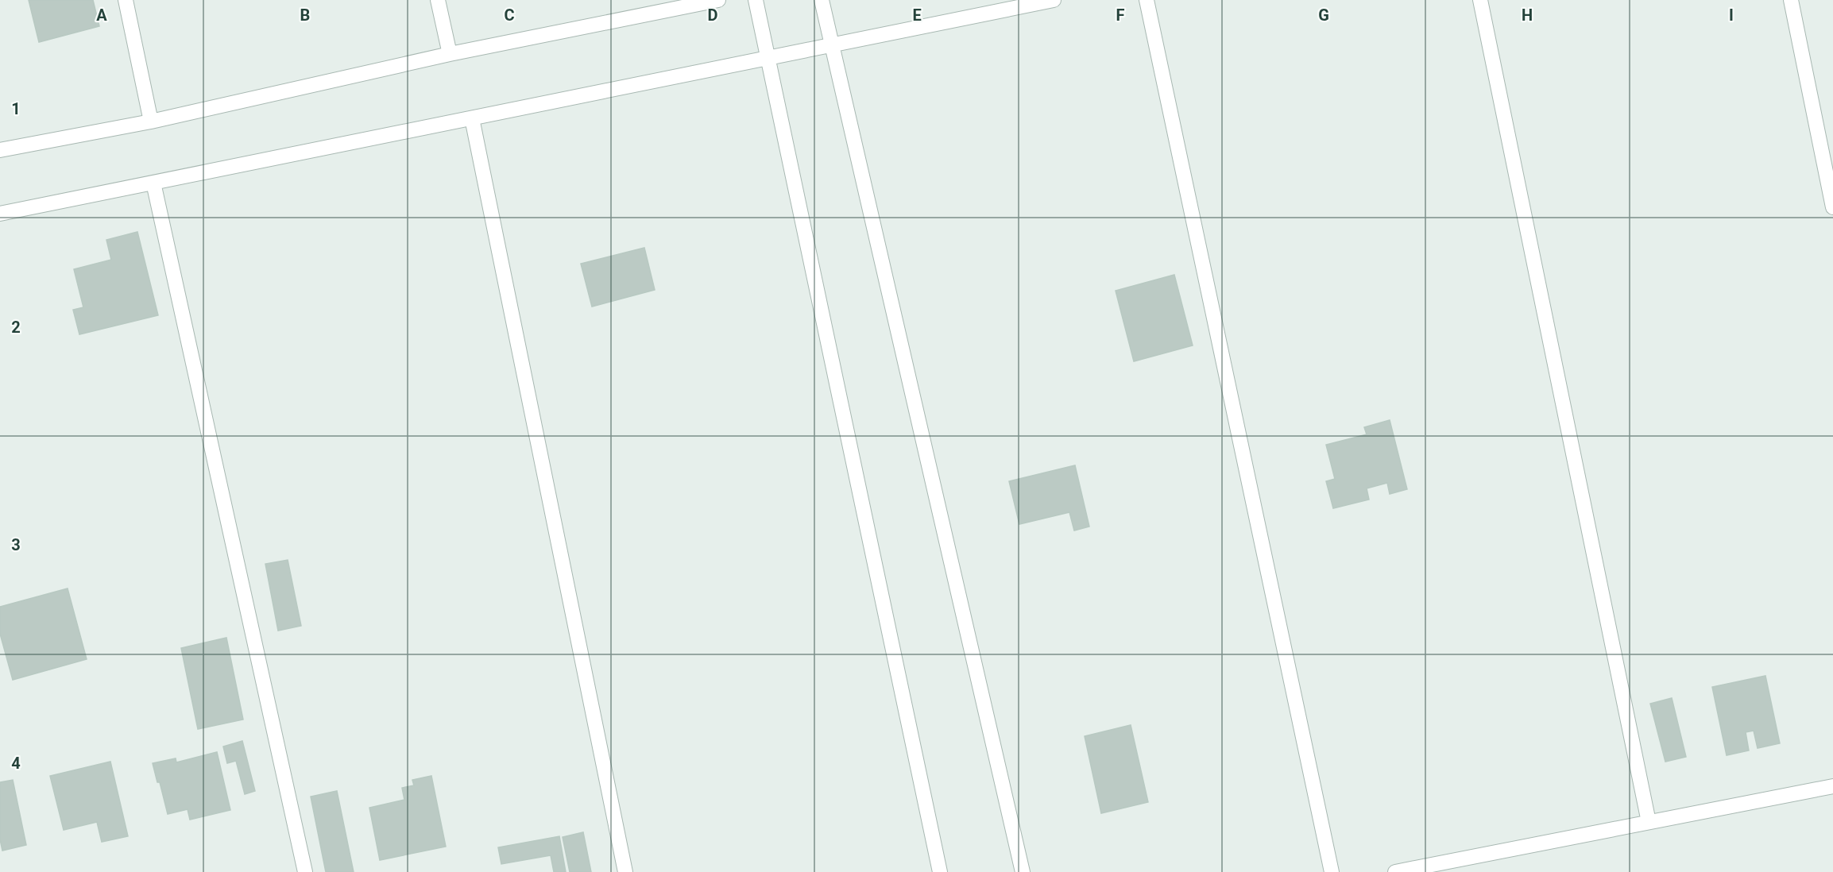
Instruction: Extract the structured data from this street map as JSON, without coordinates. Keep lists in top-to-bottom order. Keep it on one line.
{"grid":{"columns":["A","B","C","D","E","F","G","H","I"],"rows":["1","2","3","4"]}}
